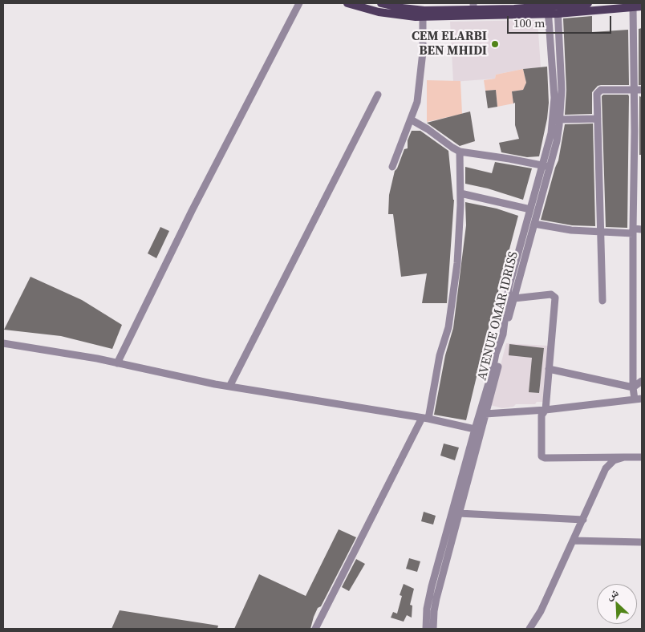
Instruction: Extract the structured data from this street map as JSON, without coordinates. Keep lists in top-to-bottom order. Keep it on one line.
{"streets":{"street":["AVENUE OMAR IDRISS"]},"places":["CEM ELARBI BEN MHIDI"],"scale_bar":"100 m","north":"top left"}
